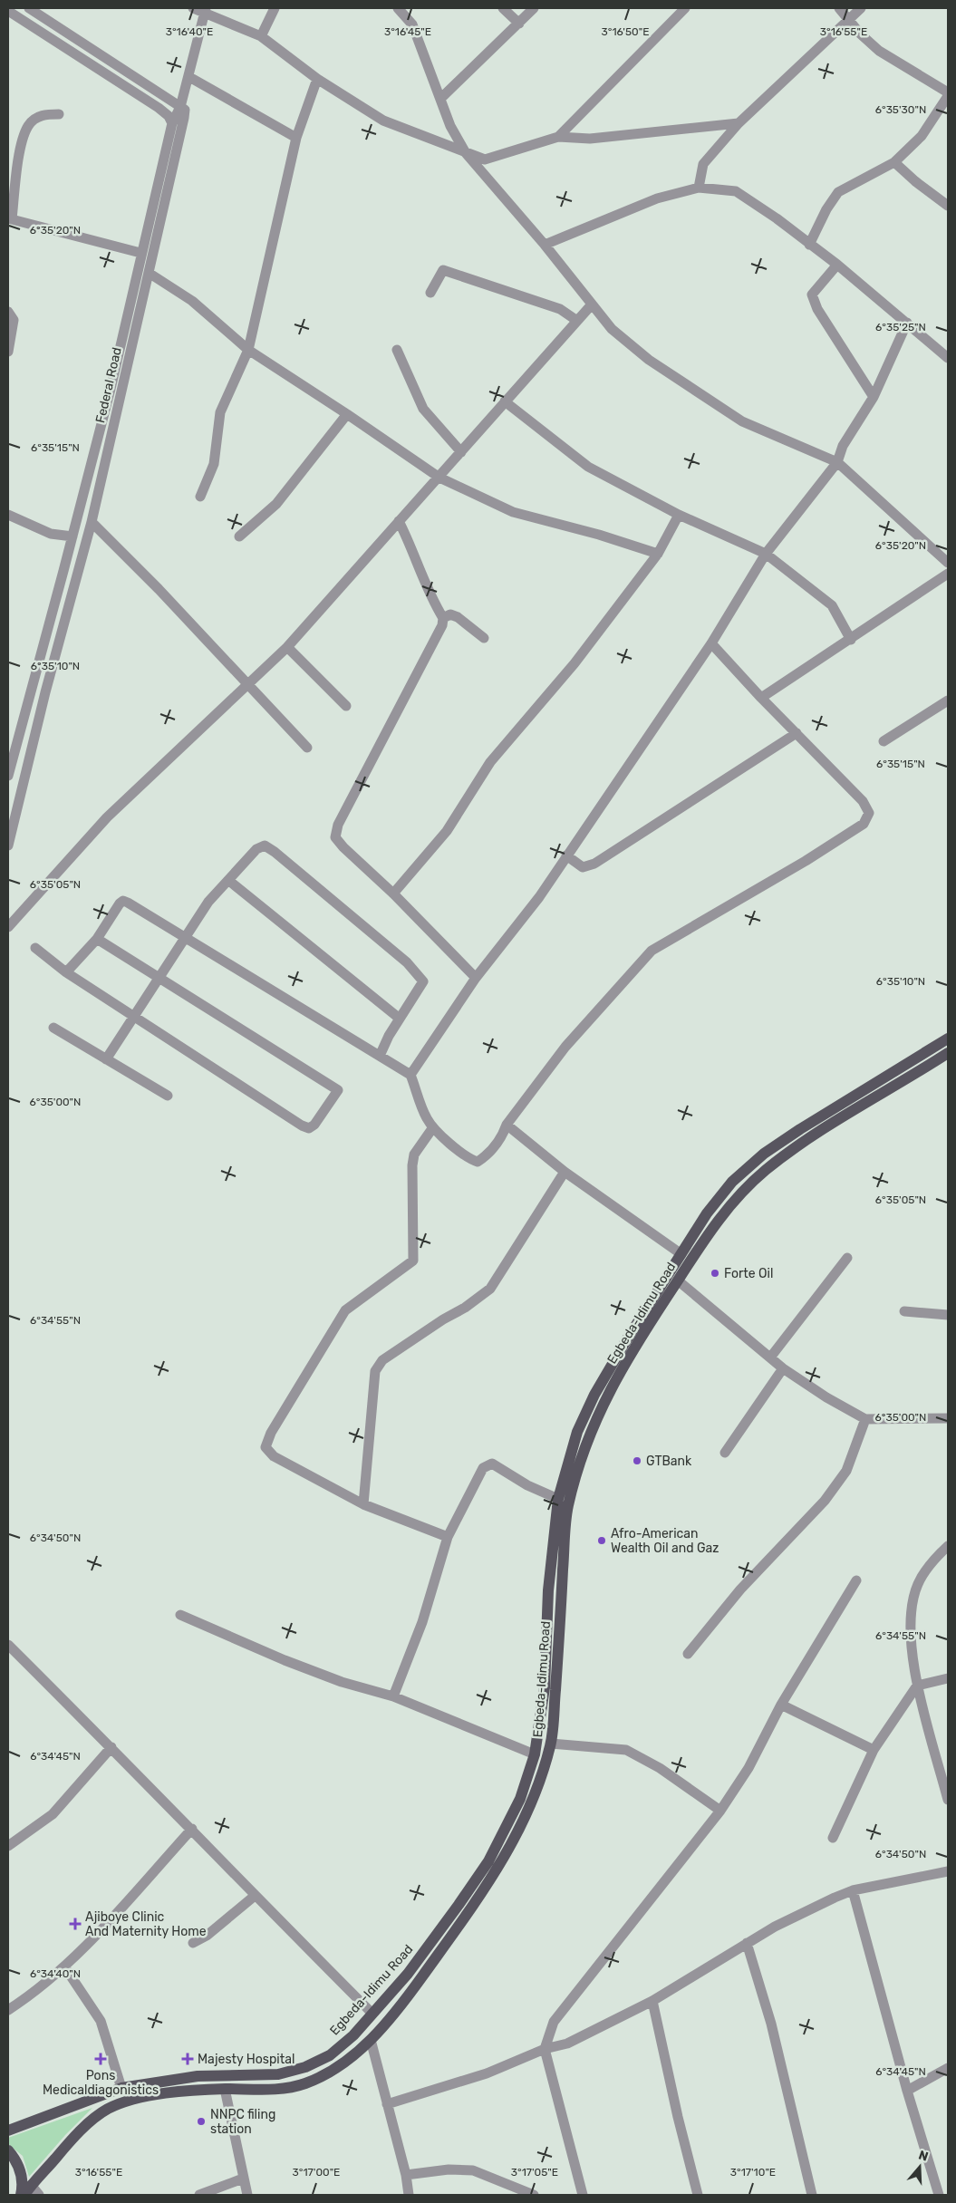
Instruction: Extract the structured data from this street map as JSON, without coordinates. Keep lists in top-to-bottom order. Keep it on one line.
{"streets":{"main road":["Egbeda-Idimu Road"],"street":["Federal Road"]},"places":{"other":["Forte Oil","GTBank","Afro-American Wealth Oil and Gaz","NNPC filing station"],"health":["Ajiboye Clinic And Maternity Home","Pons Medicaldiagonistics","Majesty Hospital"]},"north":"top","coordinates":["3°16'40\"E","3°16'45\"E","3°16'50\"E","3°16'55\"E","6°35'30\"N","6°35'20\"N","6°35'25\"N","6°35'15\"N","6°35'10\"N","6°35'05\"N","6°35'00\"N","6°34'55\"N","6°34'50\"N","6°34'45\"N","6°34'40\"N","3°17'00\"E","3°17'05\"E","3°17'10\"E"]}
